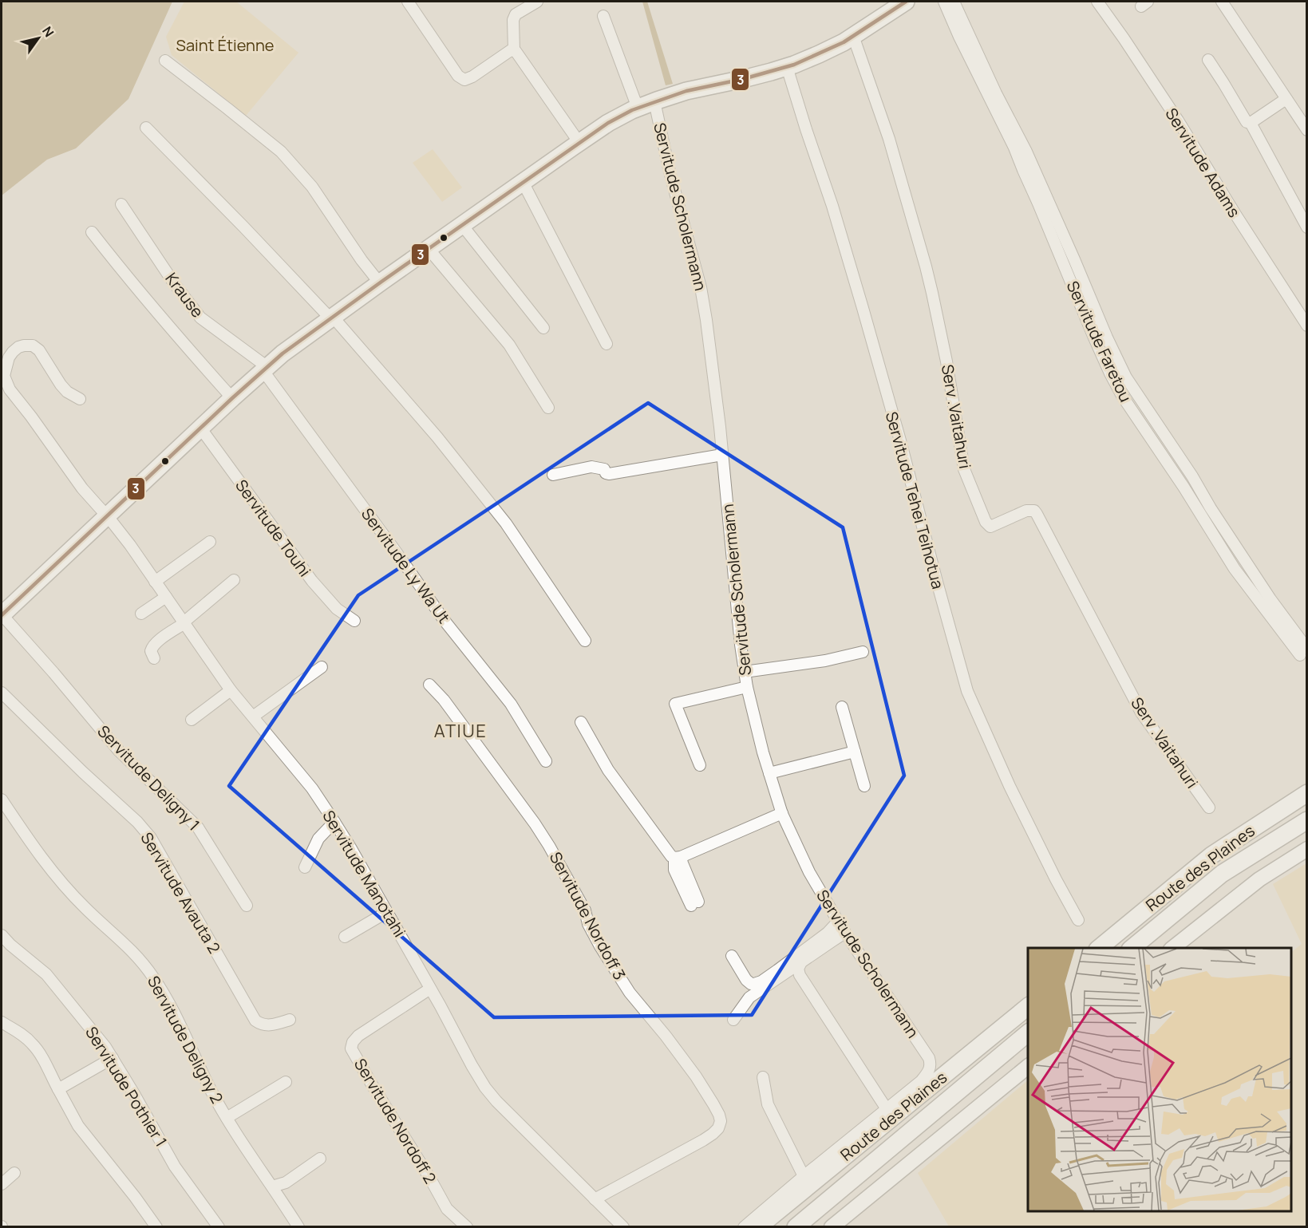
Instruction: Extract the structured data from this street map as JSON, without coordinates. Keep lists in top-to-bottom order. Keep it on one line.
{"streets":{"main road":["Route des Plaines"],"street":["Servitude Adams","Servitude Scholermann","Krause","Servitude Faretou","Serv .Vaitahuri","Servitude Tehei Teihotua","Servitude Touhi","Servitude Ly Wa Ut","Servitude Deligny 1","Servitude Manotahi","Servitude Avauta 2","Servitude Nordoff 3","Servitude Deligny 2","Servitude Pothier 1","Servitude Nordoff 2"]},"crossings":[["Krause","Servitude Ly Wa Ut"],["Servitude Manotahi","Servitude Nordoff 3"],["Servitude Manotahi","Servitude Nordoff 2"]],"districts":["ATIUE"],"parks":["Saint Étienne"],"lines":["transit line 3"],"north":"top right"}
